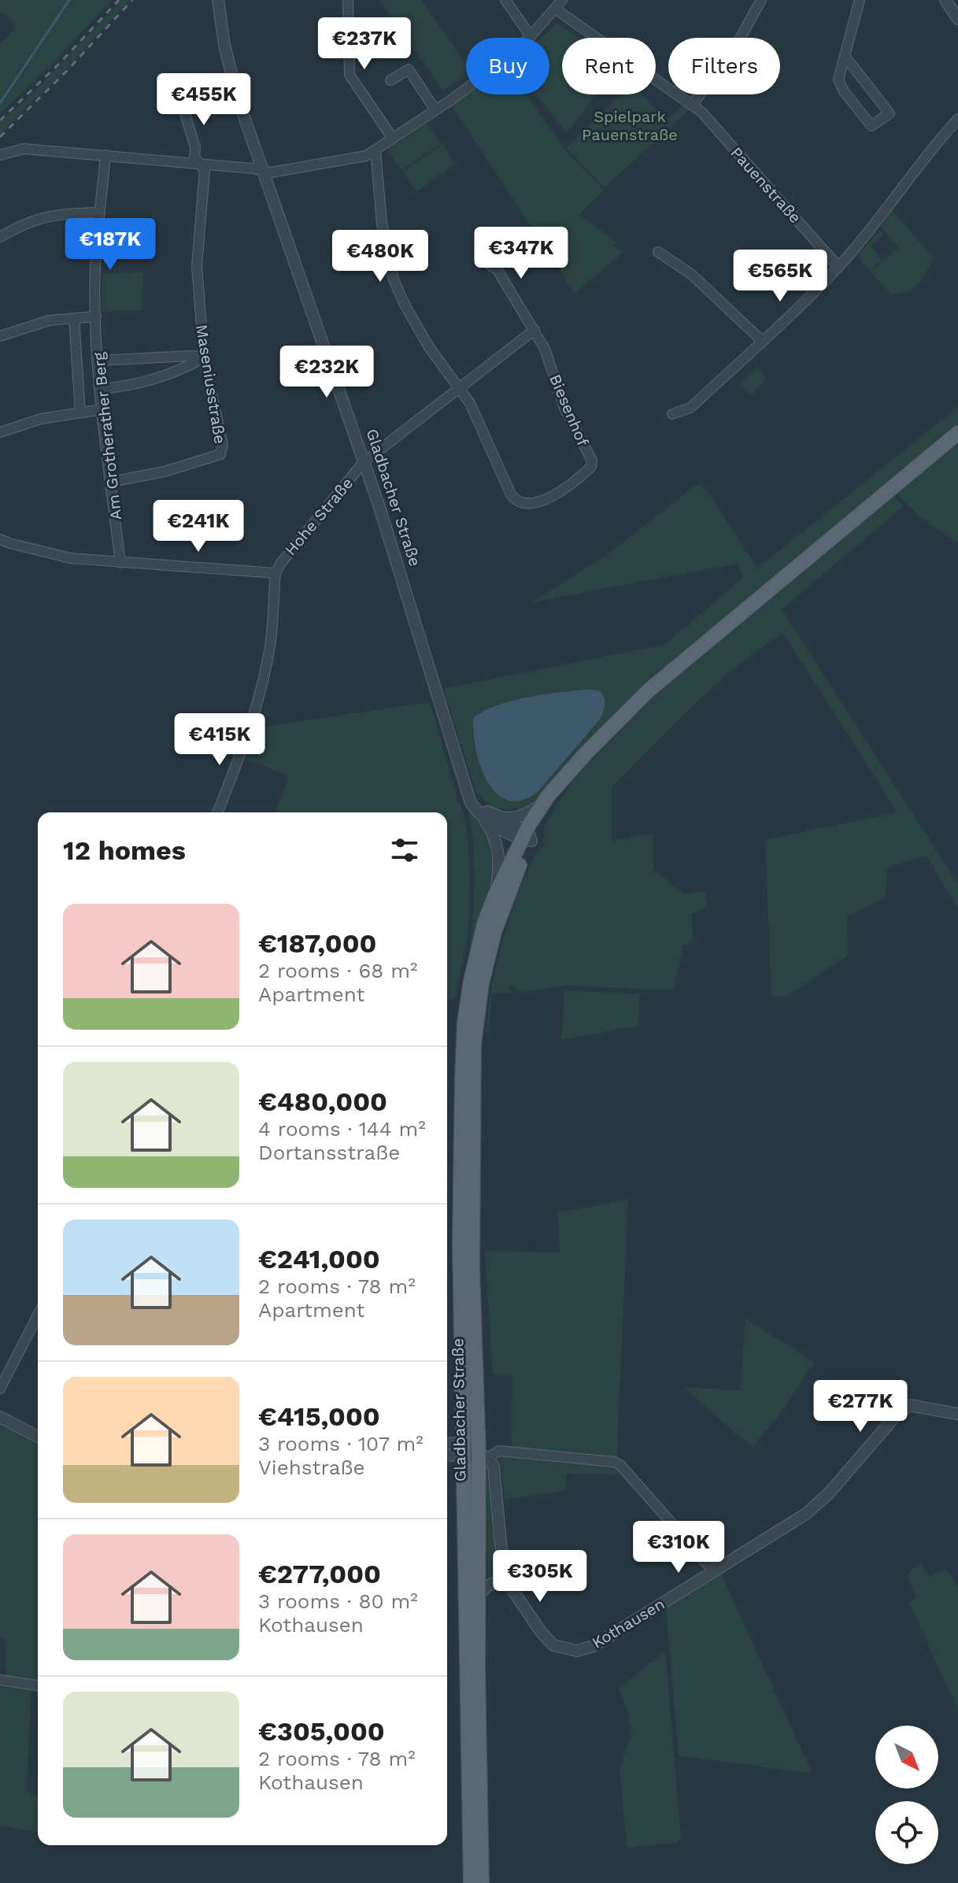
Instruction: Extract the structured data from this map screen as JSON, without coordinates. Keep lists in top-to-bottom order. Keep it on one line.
{"streets":{"main road":["Gladbacher Straße"],"street":["Pauenstraße","Maseniusstraße","Biesenhof","Am Grotherather Berg","Hohe Straße","Kothausen"]},"crossings":[["Maseniusstraße","Am Grotherather Berg"],["Biesenhof","Hohe Straße"],["Gladbacher Straße","Hohe Straße"],["Gladbacher Straße","Kothausen"]],"parks":["Spielpark Pauenstraße"],"north":"bottom right","page":{"price":["€237K","€455K","€187K","€347K","€480K","€565K","€232K","€241K","€415K","€277K","€310K","€305K"],"chip":["Buy","Rent","Filters"],"heading":"12 homes","list":[{"name":"€187,000","note":"2 rooms · 68 m² · Apartment"},{"name":"€480,000","note":"4 rooms · 144 m² · Dortansstraße"},{"name":"€241,000","note":"2 rooms · 78 m² · Apartment"},{"name":"€415,000","note":"3 rooms · 107 m² · Viehstraße"},{"name":"€277,000","note":"3 rooms · 80 m² · Kothausen"},{"name":"€305,000","note":"2 rooms · 78 m² · Kothausen"}]}}
